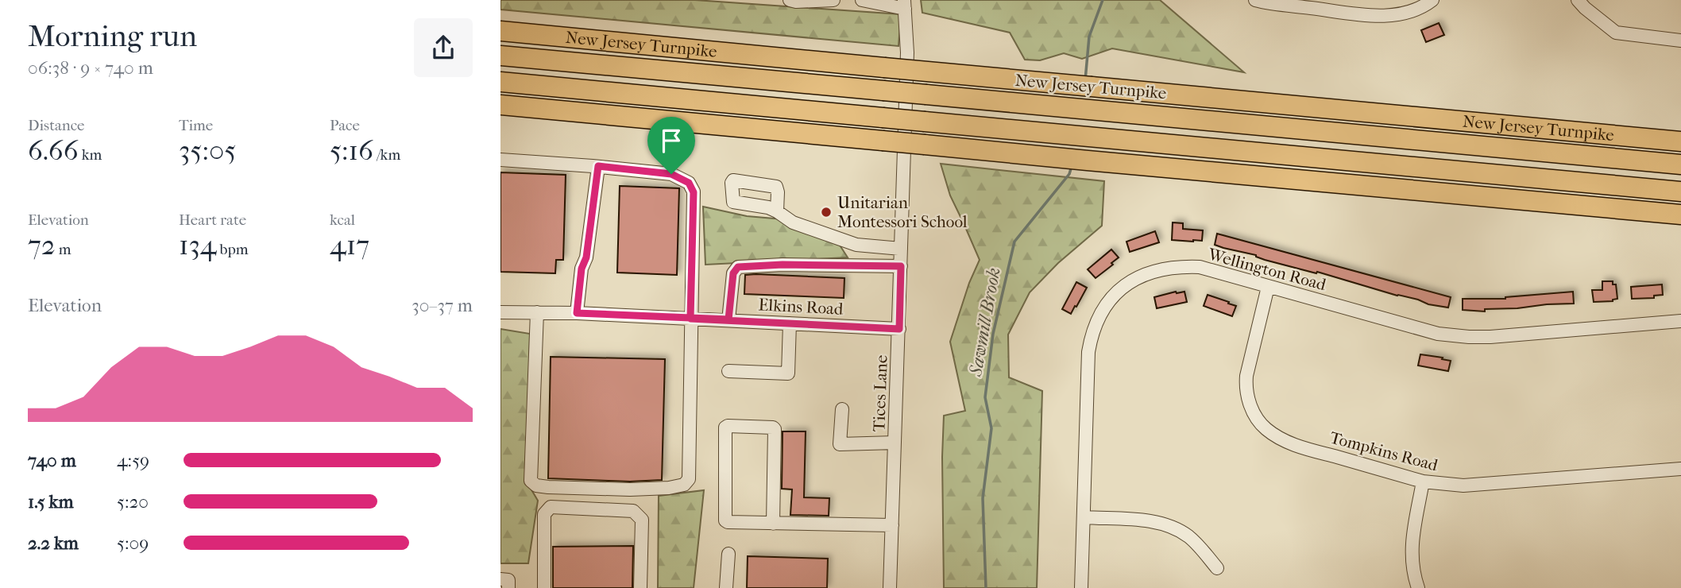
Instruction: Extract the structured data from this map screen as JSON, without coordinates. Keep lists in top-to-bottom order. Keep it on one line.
{"streets":{"highway":["New Jersey Turnpike"],"street":["Wellington Road","Elkins Road","Tices Lane","Tompkins Road"]},"crossings":[["Wellington Road","Tompkins Road"],["Elkins Road","Tices Lane"]],"water":["Sawmill Brook"],"places":["Unitarian Montessori School"],"page":{"heading":["Morning run","06:38 · 9 × 740 m"],"stats":[["Distance","6.66 km"],["Time","35:05"],["Pace","5:16 /km"],["Elevation","72 m"],["Heart rate","134 bpm"],["kcal","417"]],"chart":["Elevation","30–37 m"],"list":[{"name":"740 m","note":"4:59"},{"name":"1.5 km","note":"5:20"},{"name":"2.2 km","note":"5:09"}]}}
